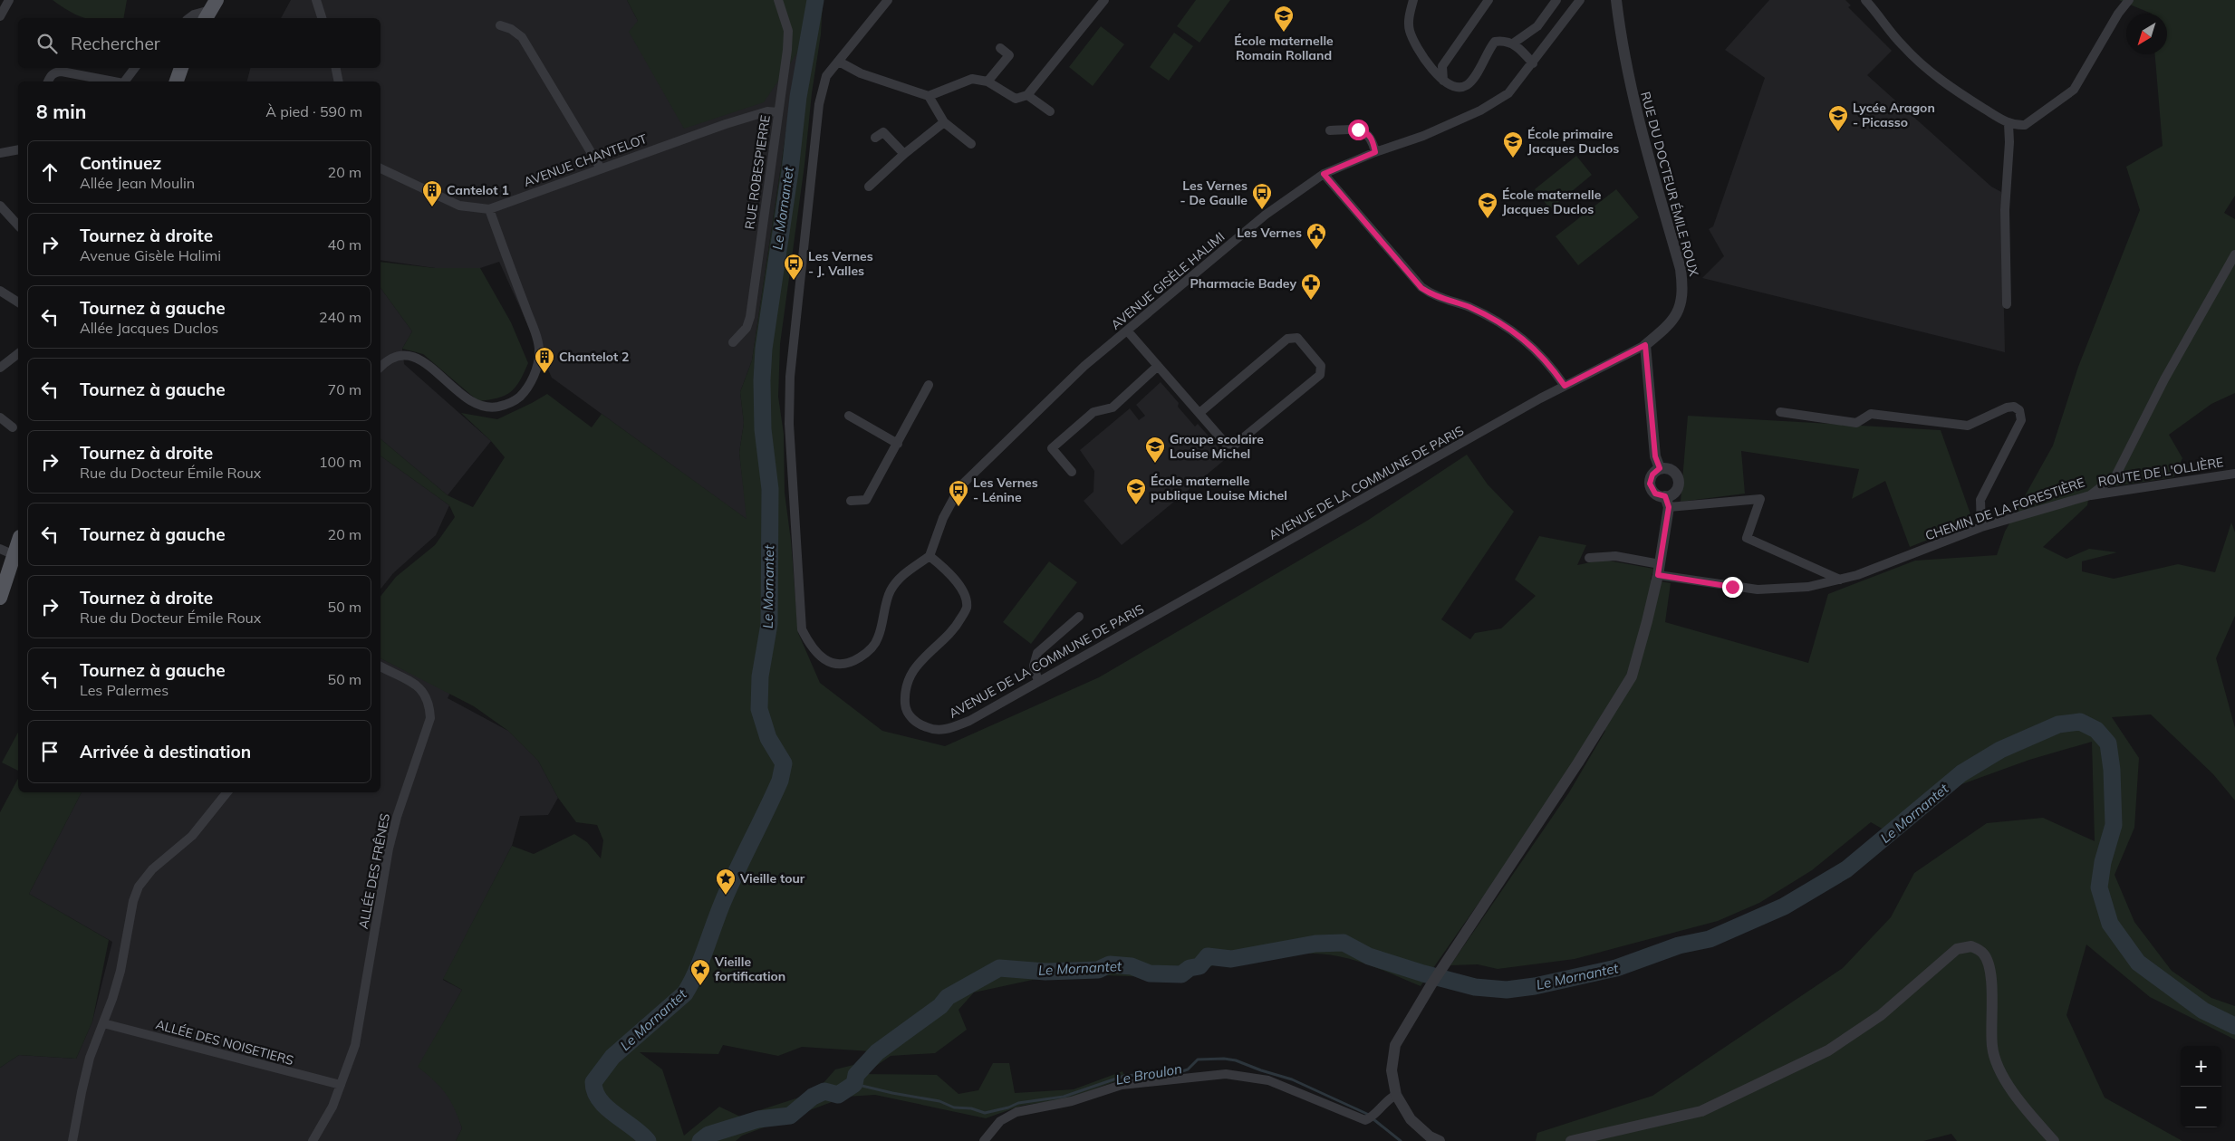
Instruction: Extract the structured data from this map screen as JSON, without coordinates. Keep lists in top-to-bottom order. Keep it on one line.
{"streets":{"street":["AVENUE CHANTELOT","RUE ROBESPIERRE","RUE DU DOCTEUR ÉMILE ROUX","AVENUE GISÈLE HALIMI","ROUTE DE L'OLLIÈRE","AVENUE DE LA COMMUNE DE PARIS","CHEMIN DE LA FORESTIÈRE","ALLÉE DES FRÊNES","ALLÉE DES NOISETIERS"]},"crossings":[["AVENUE CHANTELOT","RUE ROBESPIERRE"],["RUE DU DOCTEUR ÉMILE ROUX","AVENUE DE LA COMMUNE DE PARIS"],["AVENUE GISÈLE HALIMI","AVENUE DE LA COMMUNE DE PARIS"],["ROUTE DE L'OLLIÈRE","CHEMIN DE LA FORESTIÈRE"],["ALLÉE DES FRÊNES","ALLÉE DES NOISETIERS"]],"water":["Le Mornantet","Le Broulon"],"places":{"school or university":["École maternelle Romain Rolland","Lycée Aragon - Picasso","École primaire Jacques Duclos","École maternelle Jacques Duclos","Groupe scolaire Louise Michel","École maternelle publique Louise Michel"],"building":["Cantelot 1","Chantelot 2"],"bus stop":["Les Vernes - De Gaulle","Les Vernes - J. Valles","Les Vernes - Lénine"],"public building":["Les Vernes"],"pharmacy":["Pharmacie Badey"],"place":["Vieille tour","Vieille fortification"]},"north":"bottom left","page":{"search":"Rechercher","heading":["8 min","À pied · 590 m"],"list":[["Continuez","Allée Jean Moulin","20 m"],["Tournez à droite","Avenue Gisèle Halimi","40 m"],["Tournez à gauche","Allée Jacques Duclos","240 m"],["Tournez à gauche","70 m"],["Tournez à droite","Rue du Docteur Émile Roux","100 m"],["Tournez à gauche","20 m"],["Tournez à droite","Rue du Docteur Émile Roux","50 m"],["Tournez à gauche","Les Palermes","50 m"],"Arrivée à destination"],"map_buttons":["+","−"]}}
